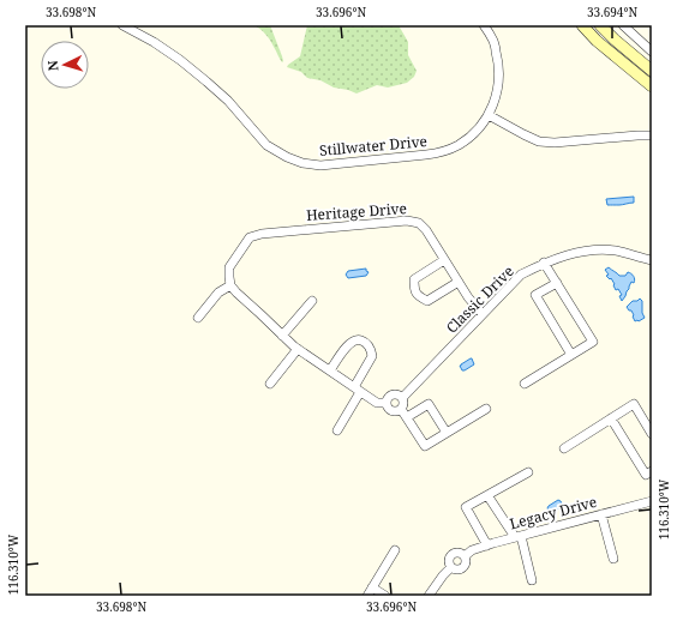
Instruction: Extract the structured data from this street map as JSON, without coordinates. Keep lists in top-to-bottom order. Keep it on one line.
{"streets":{"street":["Stillwater Drive","Heritage Drive","Classic Drive","Legacy Drive"]},"crossings":[["Heritage Drive","Classic Drive"]],"north":"left","coordinates":["33.698°N","33.696°N","33.694°N","116.310°W"]}
